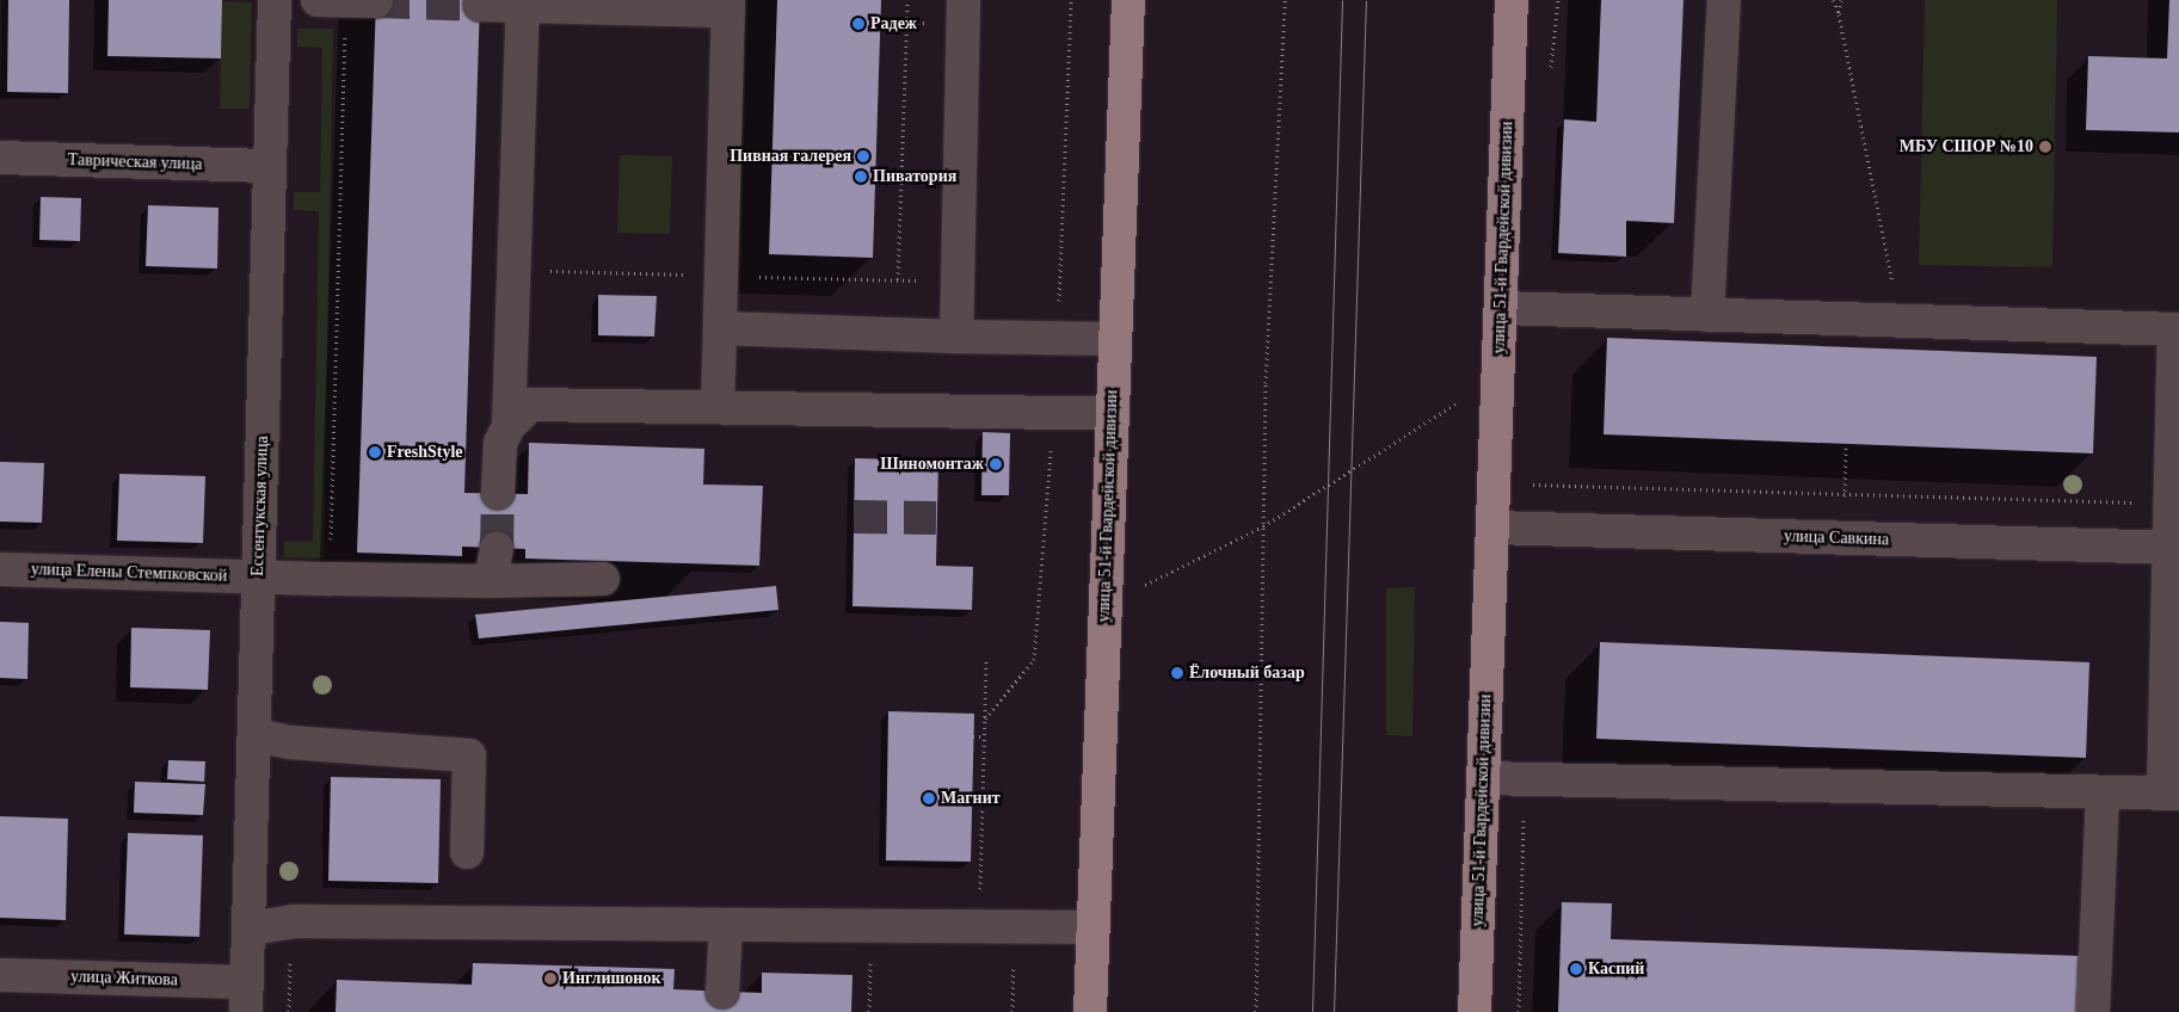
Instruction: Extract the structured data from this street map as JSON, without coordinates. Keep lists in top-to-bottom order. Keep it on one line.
{"streets":{"main road":["улица 51-й Гвардейской дивизии"],"street":["Таврическая улица","Ессентукская улица","улица Савкина","улица Елены Стемпковской","улица Житкова"]},"crossings":[["Таврическая улица","Ессентукская улица"],["улица 51-й Гвардейской дивизии","улица Савкина"],["Ессентукская улица","улица Елены Стемпковской"],["Ессентукская улица","улица Житкова"]],"places":["Радеж","МБУ СШОР №10","Пивная галерея","Пиватория","FreshStyle","Шиномонтаж","Ёлочный базар","Магнит","Каспий","Инглишонок"]}
